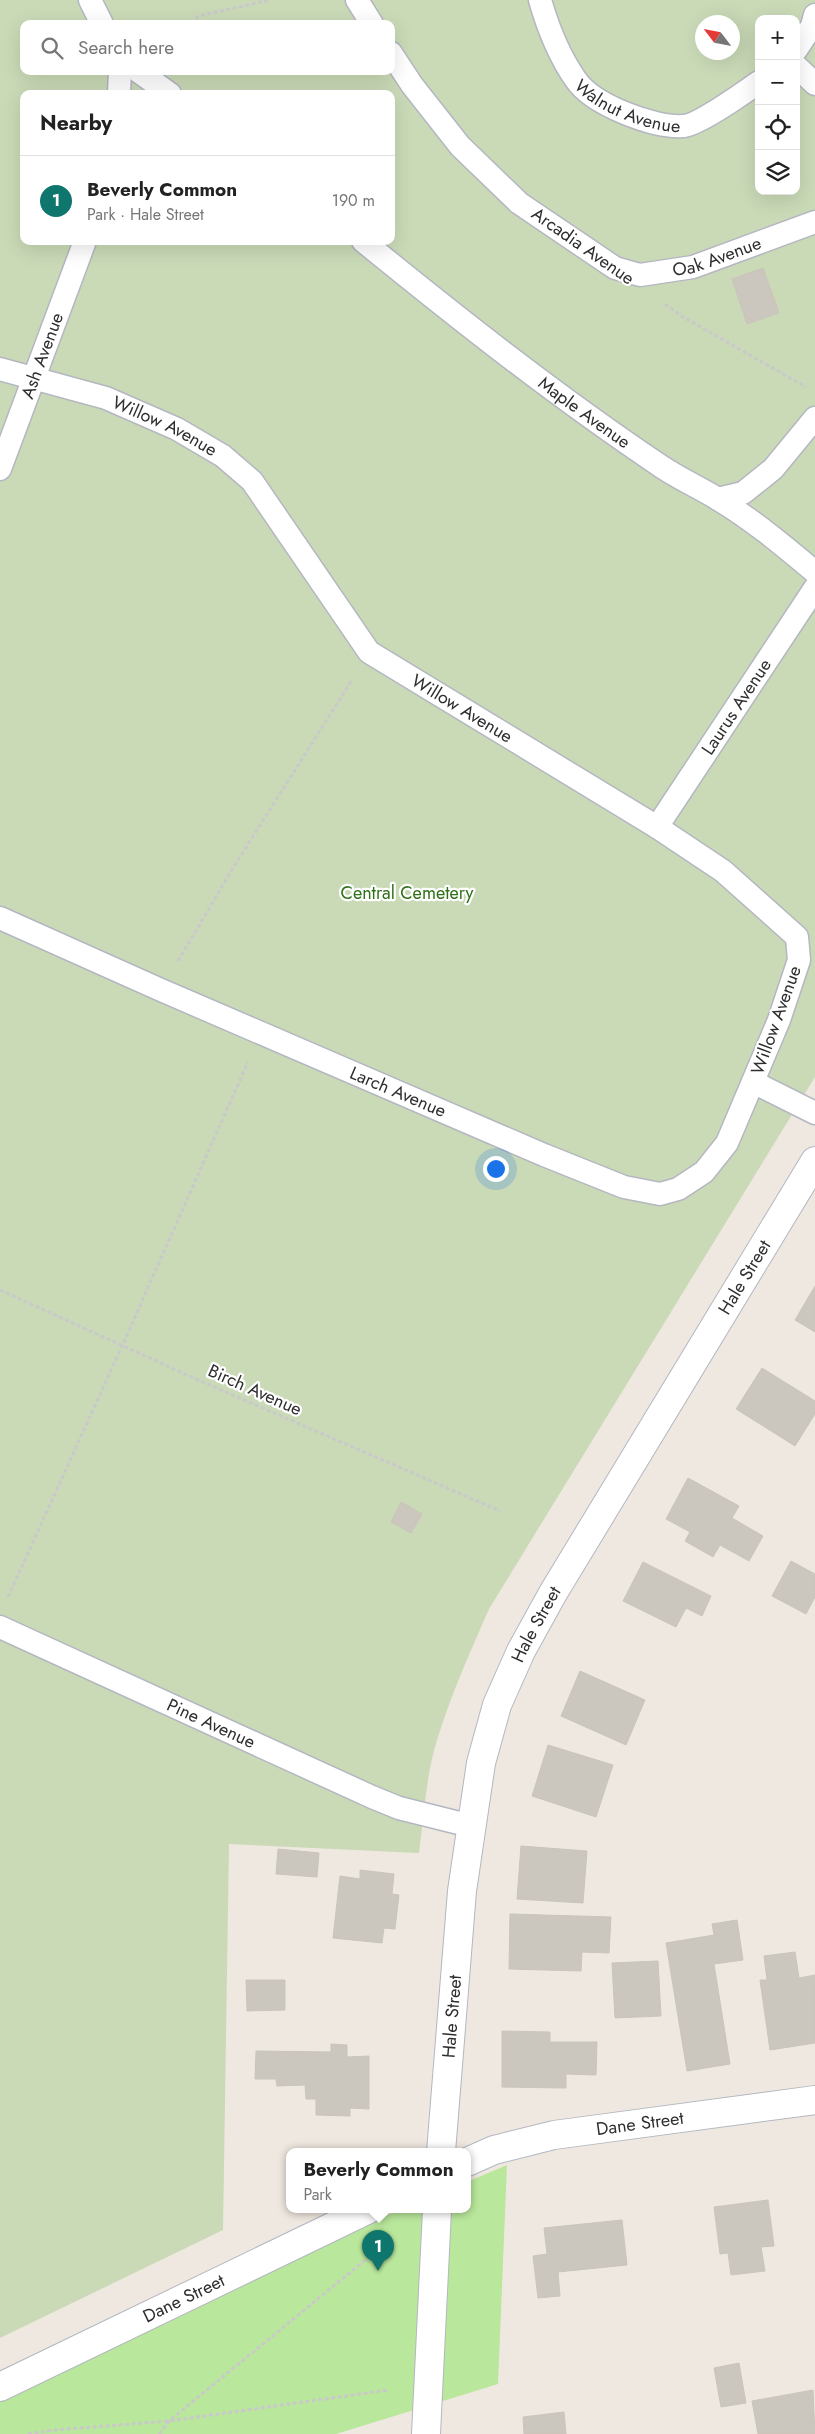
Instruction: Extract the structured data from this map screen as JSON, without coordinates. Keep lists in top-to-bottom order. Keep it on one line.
{"streets":{"main road":["Hale Street","Dane Street"],"lane":["Walnut Avenue","Arcadia Avenue","Oak Avenue","Ash Avenue","Maple Avenue","Willow Avenue","Laurus Avenue","Larch Avenue","Pine Avenue"],"path":["Birch Avenue"]},"crossings":[["Arcadia Avenue","Oak Avenue"],["Ash Avenue","Willow Avenue"],["Willow Avenue","Laurus Avenue"],["Willow Avenue","Larch Avenue"],["Hale Street","Pine Avenue"]],"parks":["Central Cemetery"],"north":"top left","page":{"map_buttons":["+","−"],"search":"Search here","heading":"Nearby","list":[{"mark":"1","name":"Beverly Common","note":"Park · Hale Street","value":"190 m"}],"popup":["Beverly Common","Park"],"pins":"1"}}
